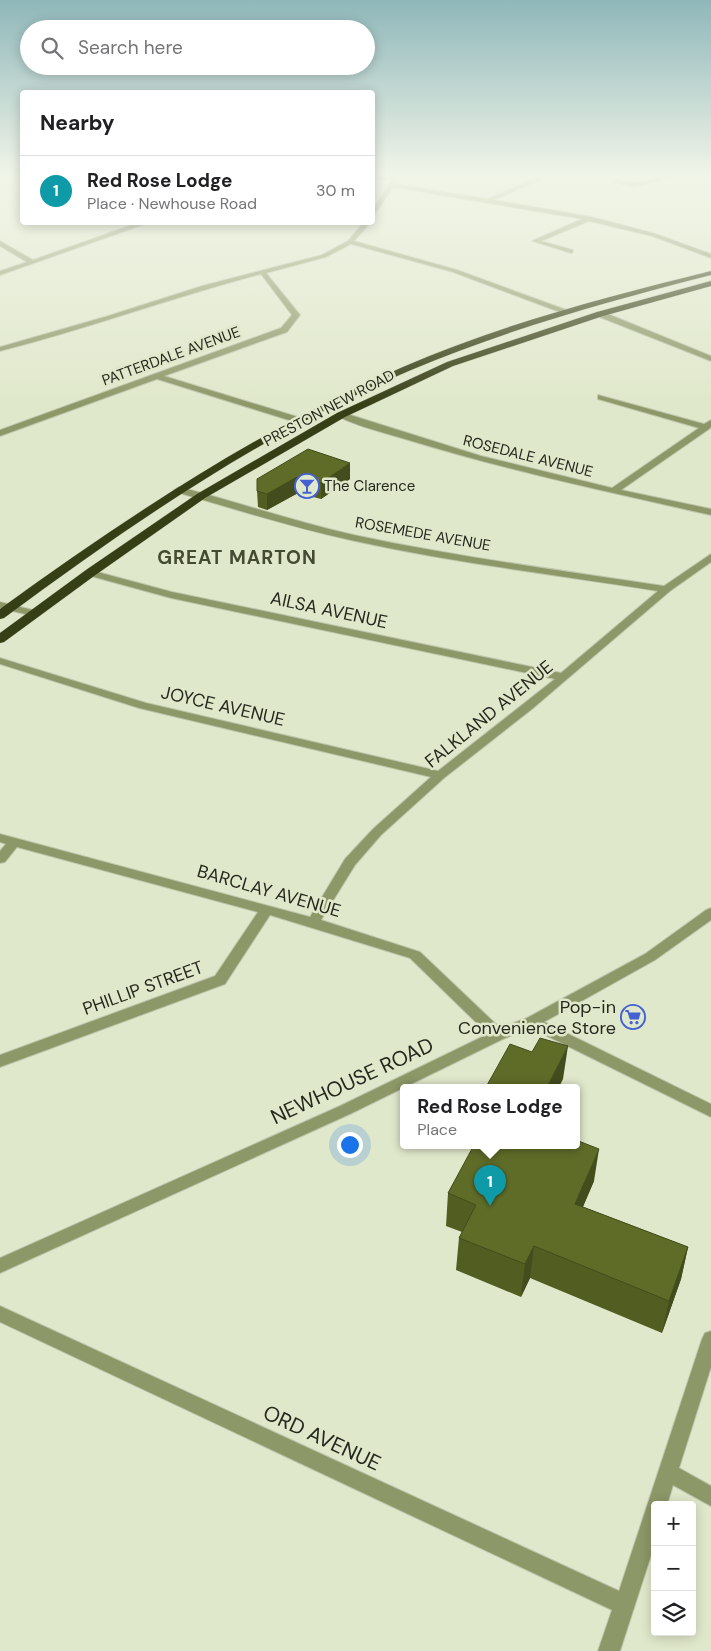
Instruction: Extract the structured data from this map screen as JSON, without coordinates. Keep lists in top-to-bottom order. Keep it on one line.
{"streets":{"highway":["PRESTON NEW ROAD"],"street":["PATTERDALE AVENUE","ROSEDALE AVENUE","ROSEMEDE AVENUE","AILSA AVENUE","JOYCE AVENUE","FALKLAND AVENUE","BARCLAY AVENUE","PHILLIP STREET","NEWHOUSE ROAD","ORD AVENUE"]},"crossings":[["PRESTON NEW ROAD","ROSEDALE AVENUE"],["PRESTON NEW ROAD","ROSEMEDE AVENUE"],["PRESTON NEW ROAD","AILSA AVENUE"],["ROSEMEDE AVENUE","FALKLAND AVENUE"],["AILSA AVENUE","FALKLAND AVENUE"],["JOYCE AVENUE","FALKLAND AVENUE"],["FALKLAND AVENUE","BARCLAY AVENUE"],["BARCLAY AVENUE","PHILLIP STREET"],["BARCLAY AVENUE","NEWHOUSE ROAD"]],"districts":["GREAT MARTON"],"places":{"bar":["The Clarence"],"supermarket":["Pop-in Convenience Store"]},"page":{"search":"Search here","heading":"Nearby","list":[{"mark":"1","name":"Red Rose Lodge","note":"Place · Newhouse Road","value":"30 m"}],"popup":["Red Rose Lodge","Place"],"pins":"1","map_buttons":["+","−"]}}
